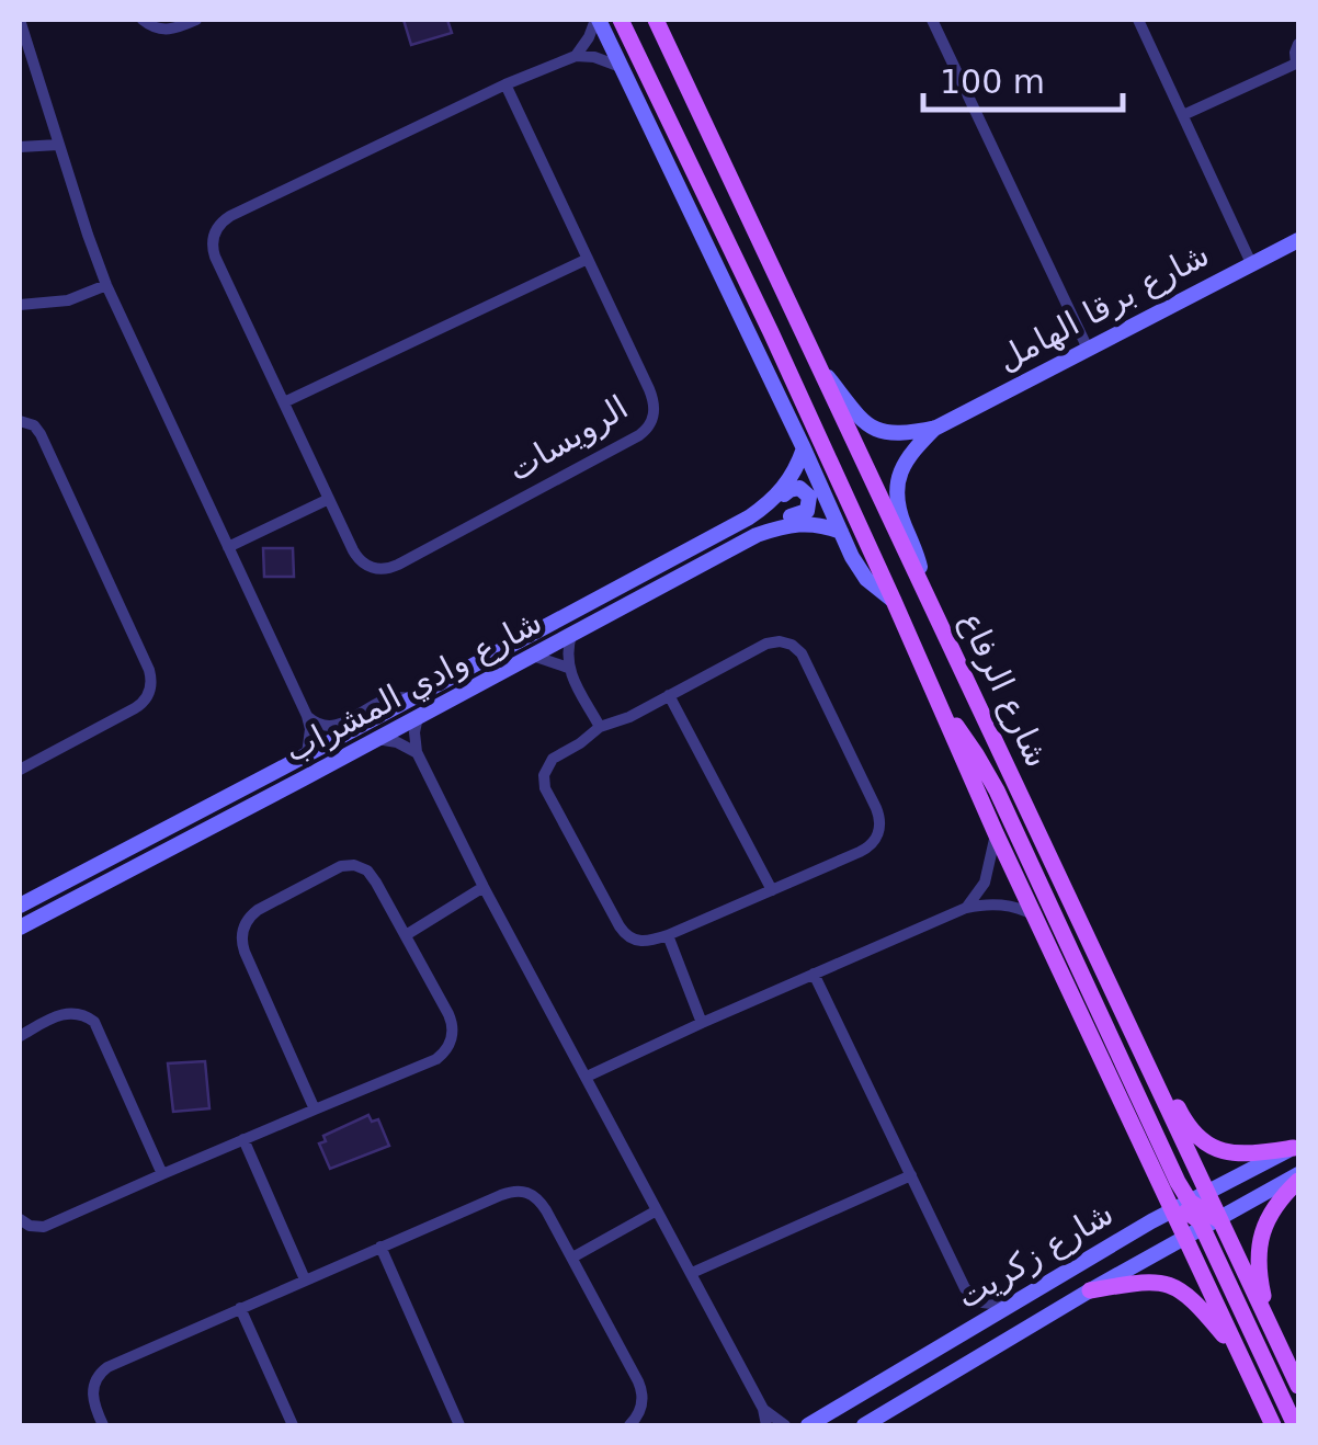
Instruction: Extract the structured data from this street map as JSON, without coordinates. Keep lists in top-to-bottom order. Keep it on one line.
{"streets":{"main road":["شارع الرفاع"],"street":["شارع برقا الهامل","الرويسات","شارع وادي المشراب","شارع زكريت"]},"crossings":[["شارع برقا الهامل","شارع الرفاع"],["شارع وادي المشراب","شارع الرفاع"],["شارع الرفاع","شارع زكريت"]],"scale_bar":"100 m"}
